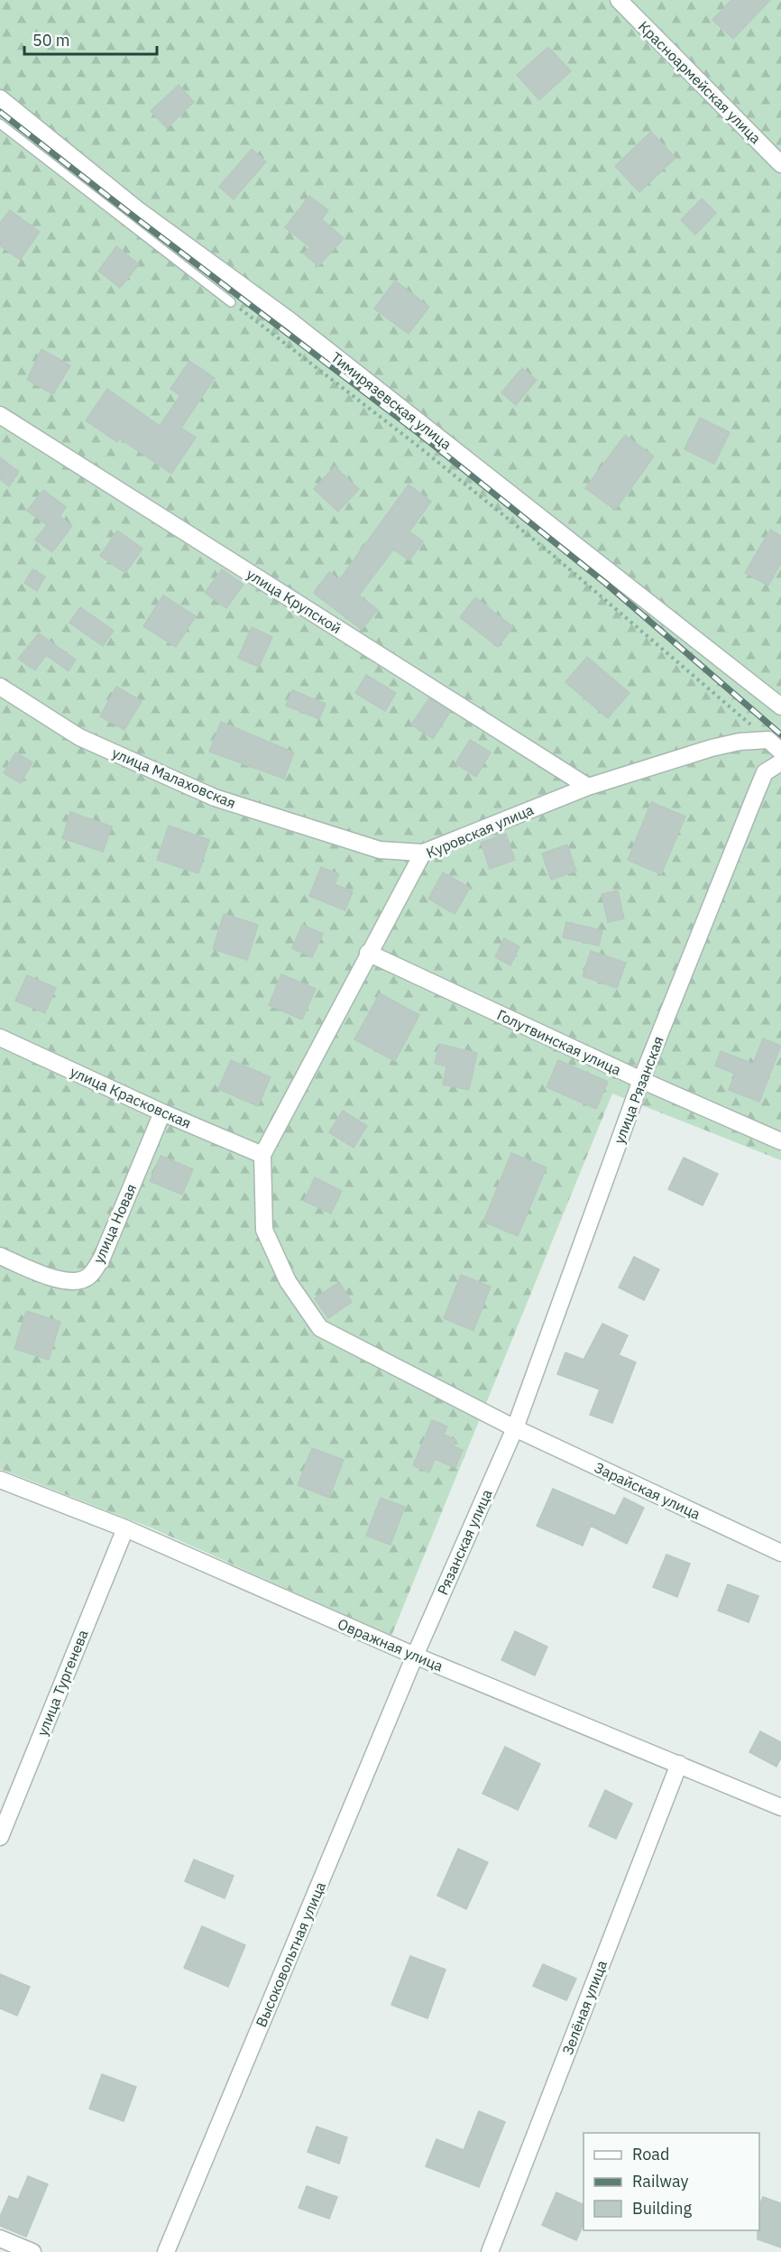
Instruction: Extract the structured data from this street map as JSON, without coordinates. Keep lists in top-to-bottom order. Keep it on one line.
{"streets":{"street":["Красноармейская улица","Тимирязевская улица","улица Крупской","улица Малаховская","Куровская улица","Голутвинская улица","улица Рязанская","улица Красковская","улица Новая","Зарайская улица","Рязанская улица","Овражная улица","улица Тургенева","Высоковольтная улица","Зелёная улица"]},"crossings":[["Тимирязевская улица","Куровская улица"],["улица Крупской","Куровская улица"],["улица Малаховская","Куровская улица"],["Куровская улица","Голутвинская улица"],["Куровская улица","улица Красковская"],["Куровская улица","Зарайская улица"],["Голутвинская улица","улица Рязанская"],["улица Рязанская","Зарайская улица"],["улица Рязанская","Рязанская улица"],["улица Красковская","улица Новая"],["улица Красковская","Зарайская улица"],["Зарайская улица","Рязанская улица"],["Рязанская улица","Овражная улица"],["Рязанская улица","Высоковольтная улица"],["Овражная улица","улица Тургенева"],["Овражная улица","Высоковольтная улица"],["Овражная улица","Зелёная улица"]],"legend":["Road","Railway","Building"],"scale_bar":"50 m"}
